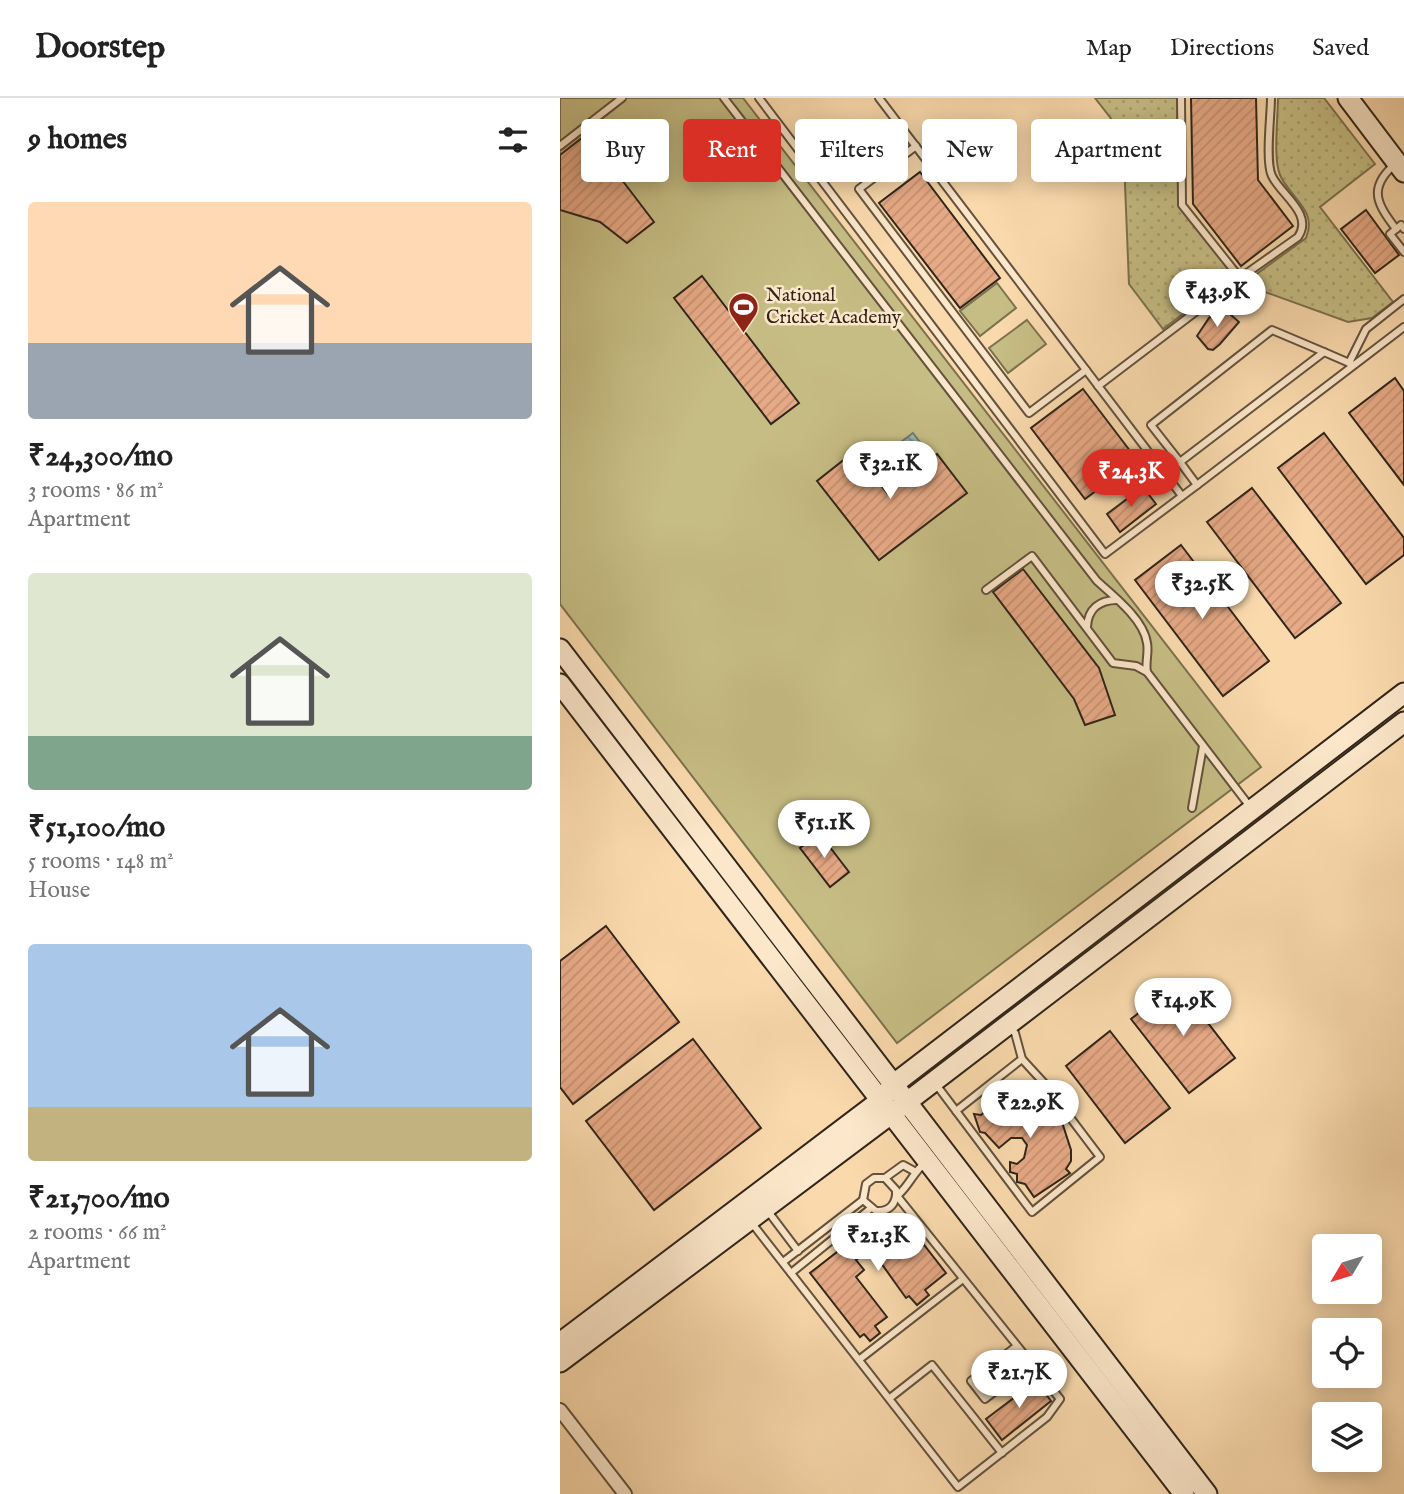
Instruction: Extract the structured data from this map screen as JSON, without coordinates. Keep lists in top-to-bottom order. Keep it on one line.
{"places":{"sports":["National Cricket Academy"]},"north":"bottom left","page":{"header":"Doorstep","nav":["Map","Directions","Saved"],"heading":"9 homes","chip":["Buy","Rent","Filters","New","Apartment"],"list":[{"name":"₹24,300/mo","note":"3 rooms · 86 m² · Apartment"},{"name":"₹51,100/mo","note":"5 rooms · 148 m² · House"},{"name":"₹21,700/mo","note":"2 rooms · 66 m² · Apartment"}],"price":["₹43.9K","₹32.1K","₹24.3K","₹32.5K","₹51.1K","₹14.9K","₹22.9K","₹21.3K","₹21.7K"]}}
